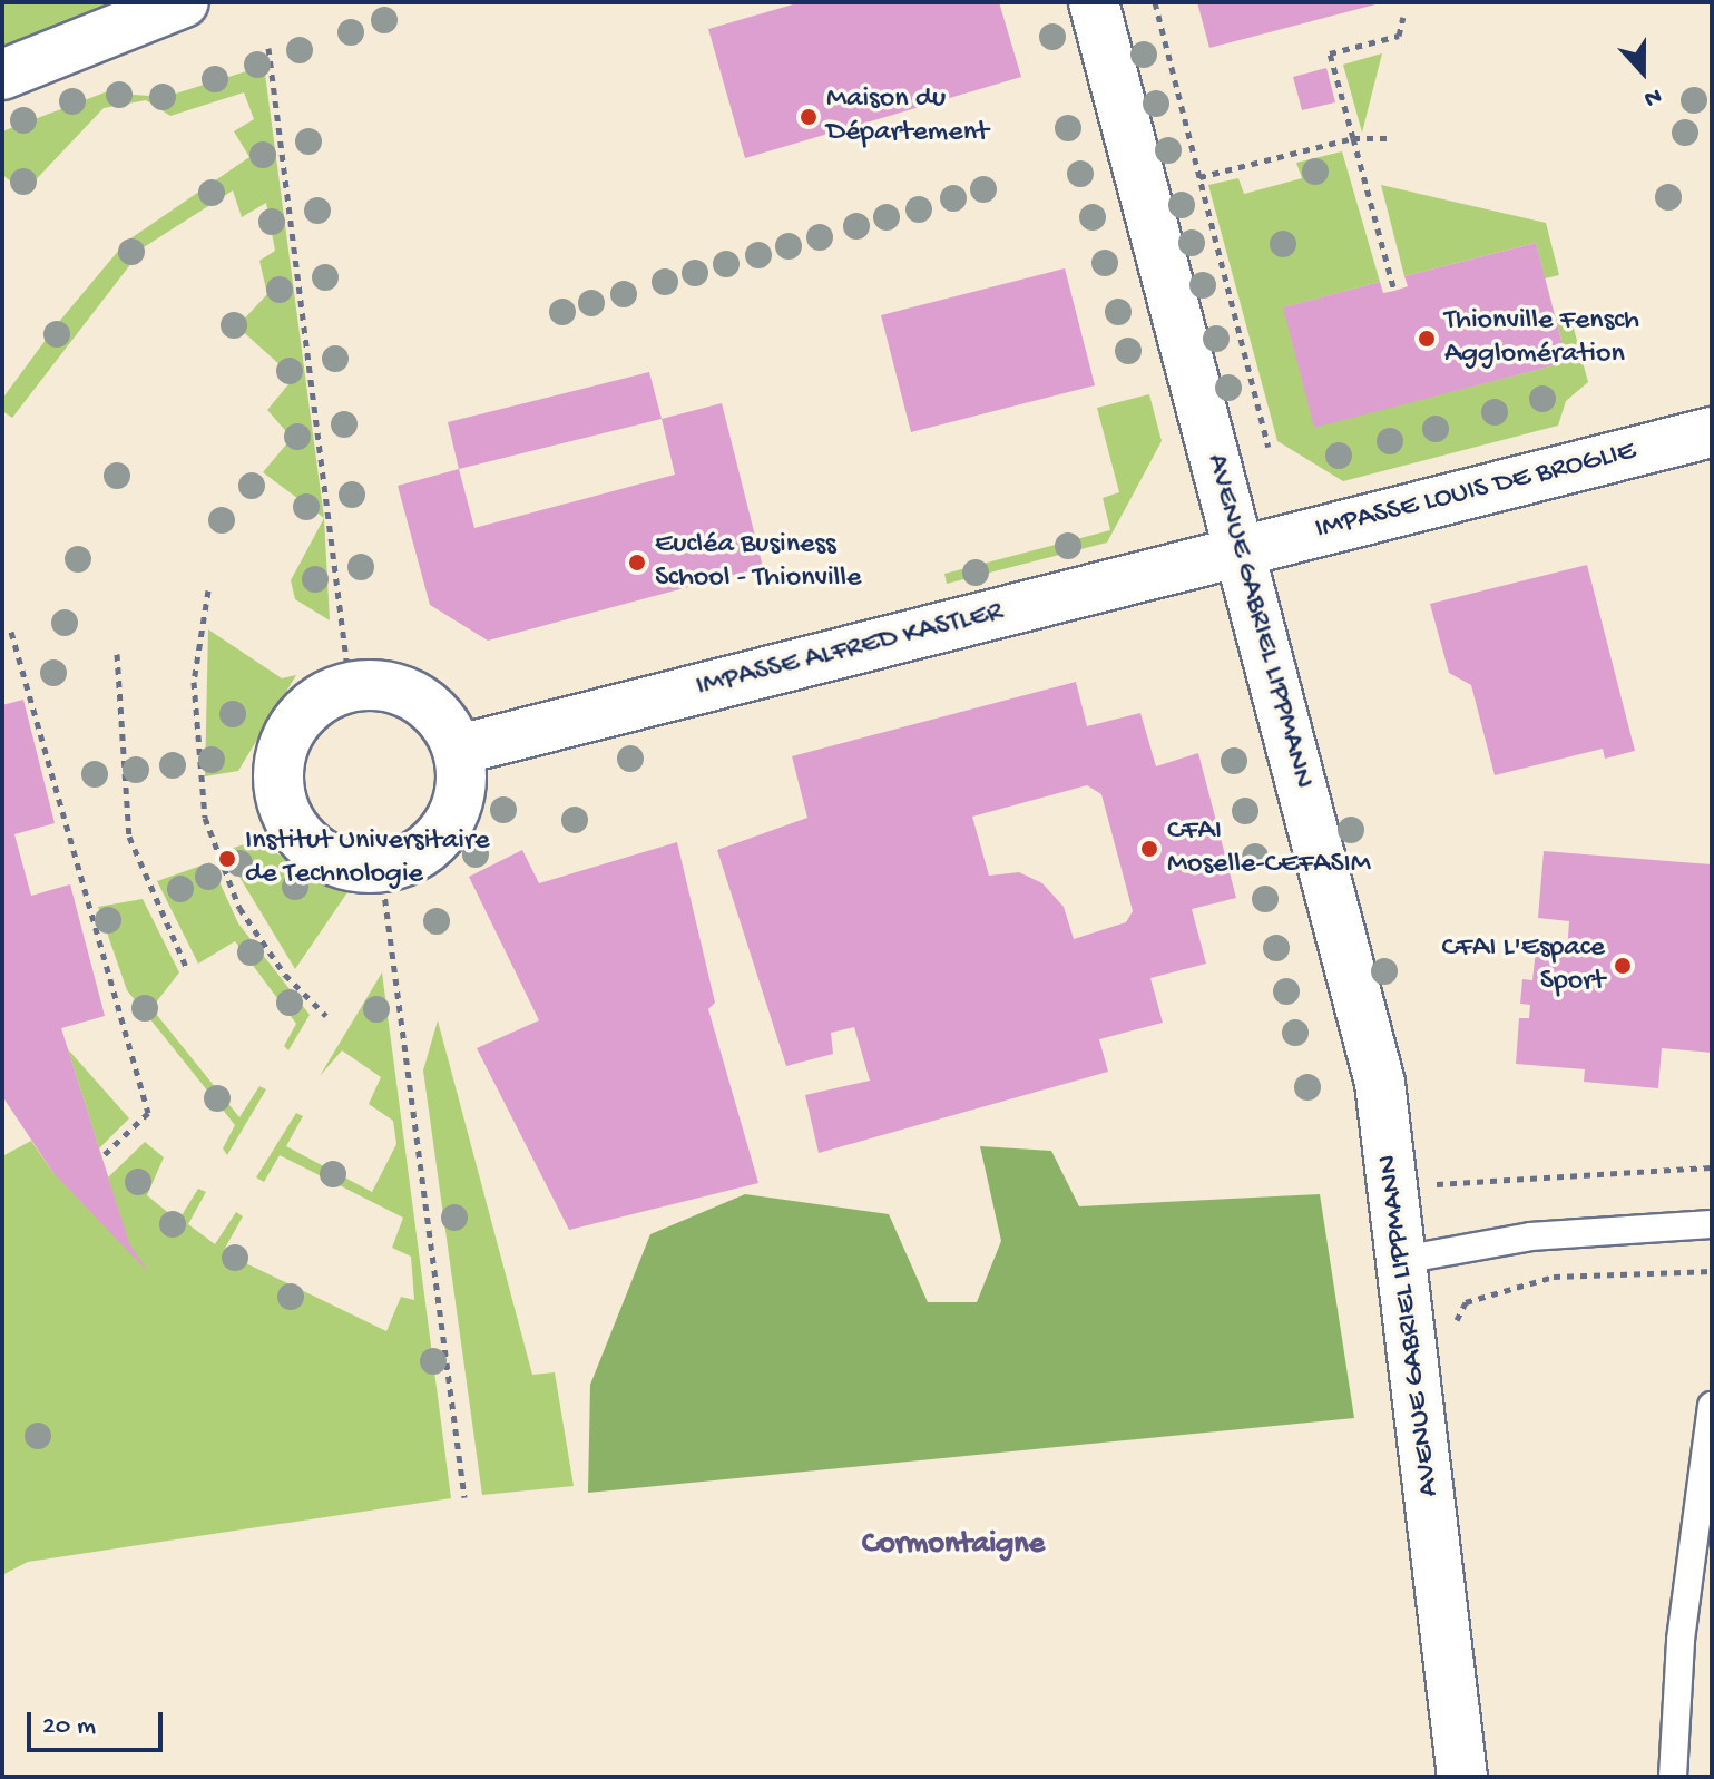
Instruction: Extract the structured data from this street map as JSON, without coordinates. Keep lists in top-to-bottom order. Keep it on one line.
{"streets":{"street":["IMPASSE LOUIS DE BROGLIE","AVENUE GABRIEL LIPPMANN","IMPASSE ALFRED KASTLER"]},"crossings":[["IMPASSE LOUIS DE BROGLIE","AVENUE GABRIEL LIPPMANN"],["IMPASSE LOUIS DE BROGLIE","IMPASSE ALFRED KASTLER"],["AVENUE GABRIEL LIPPMANN","IMPASSE ALFRED KASTLER"]],"districts":["Cormontaigne"],"places":["Maison du Département","Thionville Fensch Agglomération","Eucléa Business School - Thionville","CFAI Moselle-CEFASIM","Institut Universitaire de Technologie","CFAI L'Espace Sport"],"scale_bar":"20 m","north":"bottom"}
